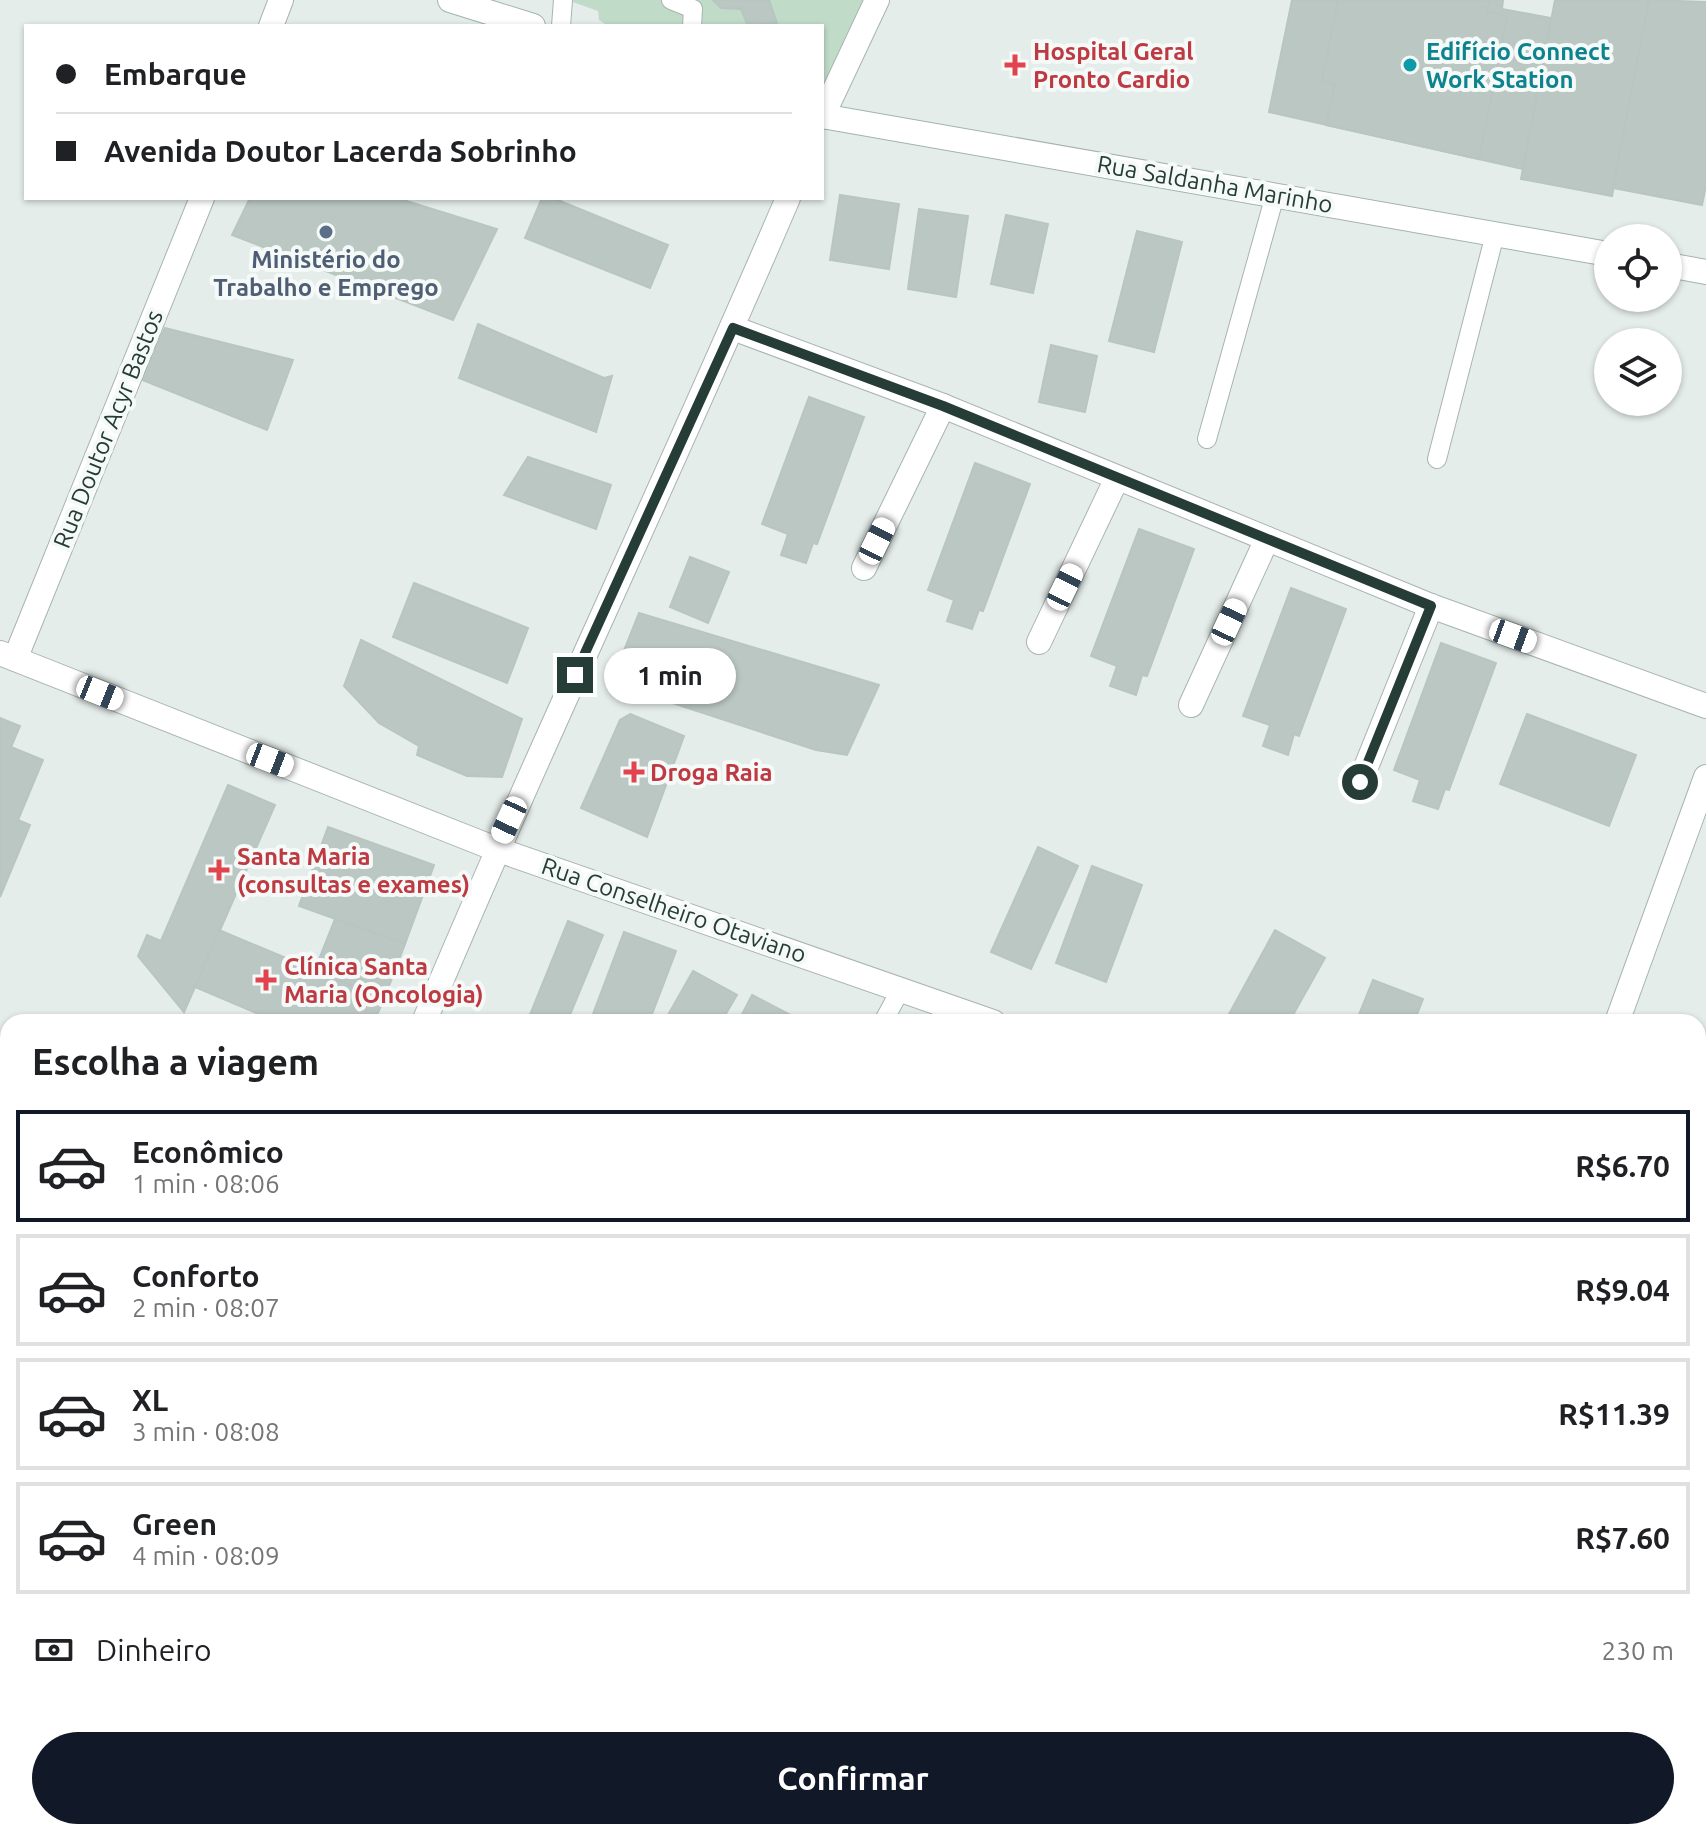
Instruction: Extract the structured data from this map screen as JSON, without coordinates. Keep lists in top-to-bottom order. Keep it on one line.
{"streets":{"street":["Rua Saldanha Marinho","Rua Doutor Acyr Bastos","Rua Conselheiro Otaviano"]},"crossings":[["Rua Doutor Acyr Bastos","Rua Conselheiro Otaviano"]],"places":{"health":["Hospital Geral Pronto Cardio","Droga Raia","Santa Maria (consultas e exames)","Clínica Santa Maria (Oncologia)"],"other":["Edifício Connect Work Station","Ministério do Trabalho e Emprego"]},"page":{"banner":["Embarque","Avenida Doutor Lacerda Sobrinho"],"bubble":"1 min","heading":"Escolha a viagem","list":[{"name":"Econômico","note":"1 min · 08:06","value":"R$6.70"},{"name":"Conforto","note":"2 min · 08:07","value":"R$9.04"},{"name":"XL","note":"3 min · 08:08","value":"R$11.39"},{"name":"Green","note":"4 min · 08:09","value":"R$7.60"}],"pay":["Dinheiro","230 m"],"buttons":"Confirmar"}}
